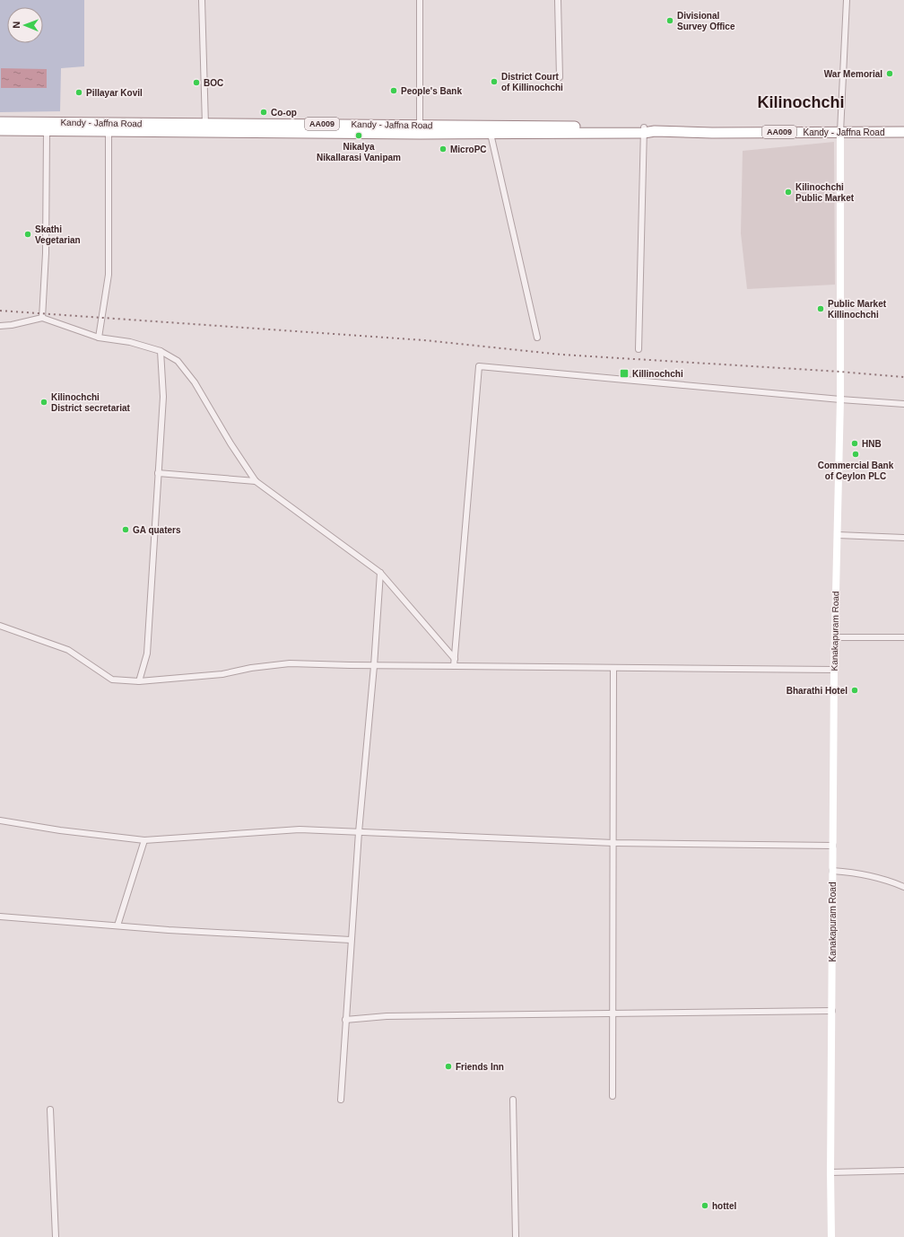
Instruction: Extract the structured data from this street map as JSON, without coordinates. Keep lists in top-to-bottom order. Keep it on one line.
{"streets":{"highway":["Kandy - Jaffna Road","AA009"],"street":["Kanakapuram Road"]},"crossings":[["Kandy - Jaffna Road","Kanakapuram Road"]],"districts":["Kilinochchi"],"places":{"other":["Divisional Survey Office","War Memorial","District Court of Killinochchi","BOC","People's Bank","Pillayar Kovil","Co-op","Nikalya Nikallarasi Vanipam","MicroPC","Kilinochchi Public Market","Skathi Vegetarian","Public Market Killinochchi","Kilinochchi District secretariat","HNB","Commercial Bank of Ceylon PLC","GA quaters","Bharathi Hotel","Friends Inn","hottel"],"transit":["Killinochchi"]},"north":"left"}
